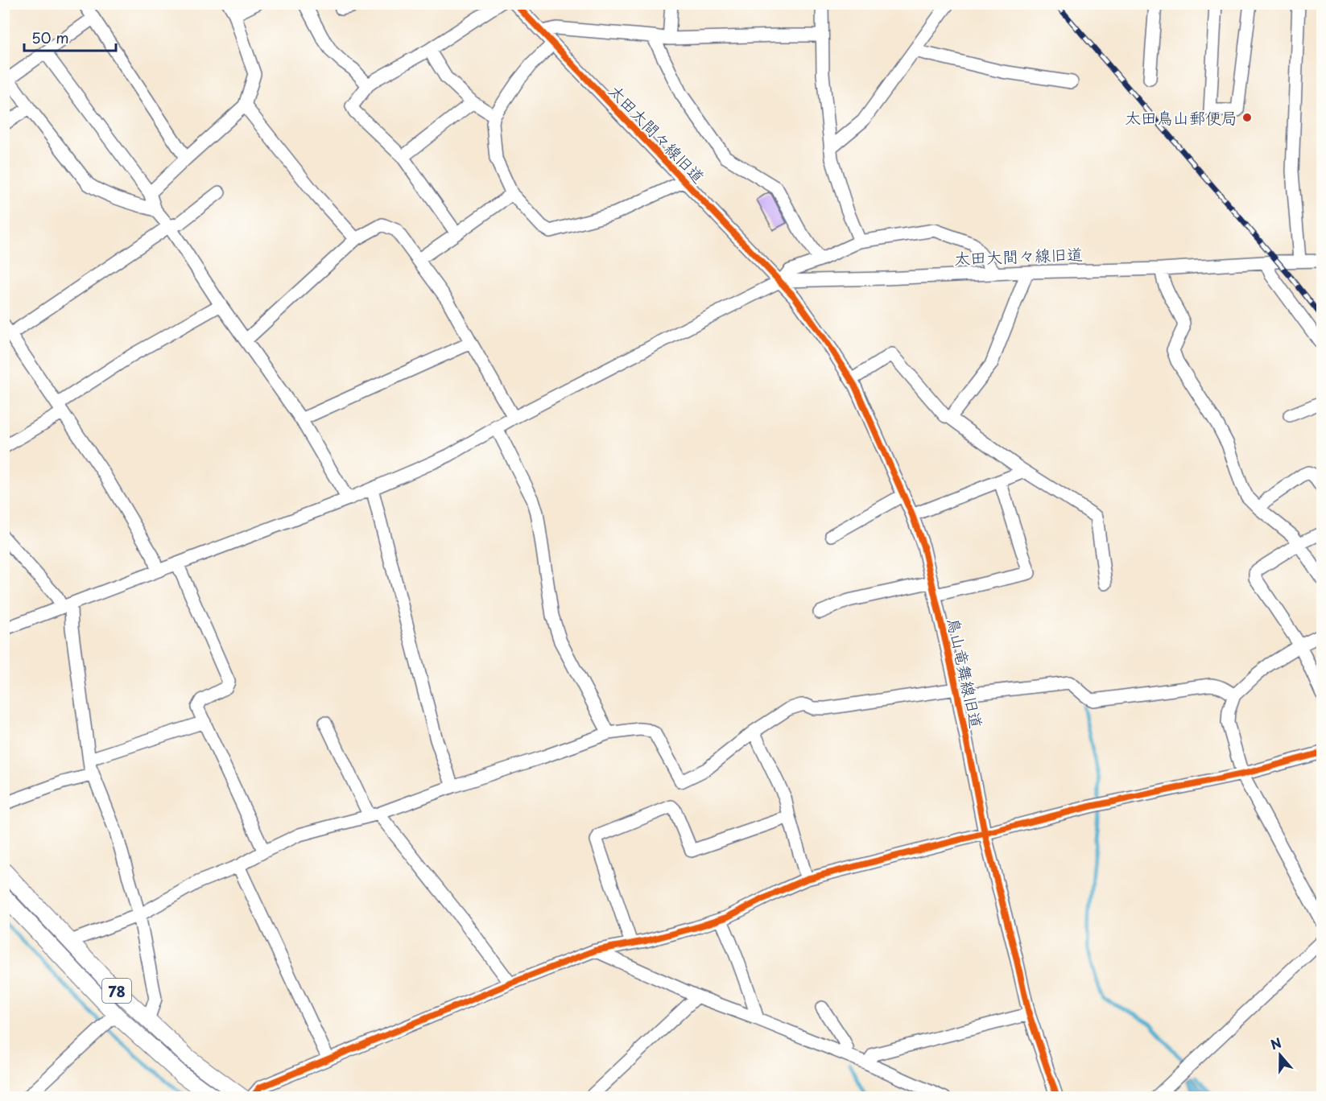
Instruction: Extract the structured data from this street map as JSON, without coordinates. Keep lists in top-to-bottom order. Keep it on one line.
{"streets":{"main road":["78"],"street":["太田大間々線旧道","鳥山竜舞線旧道"]},"crossings":[["太田大間々線旧道","鳥山竜舞線旧道"]],"places":["太田鳥山郵便局"],"scale_bar":"50 m","north":"top"}
